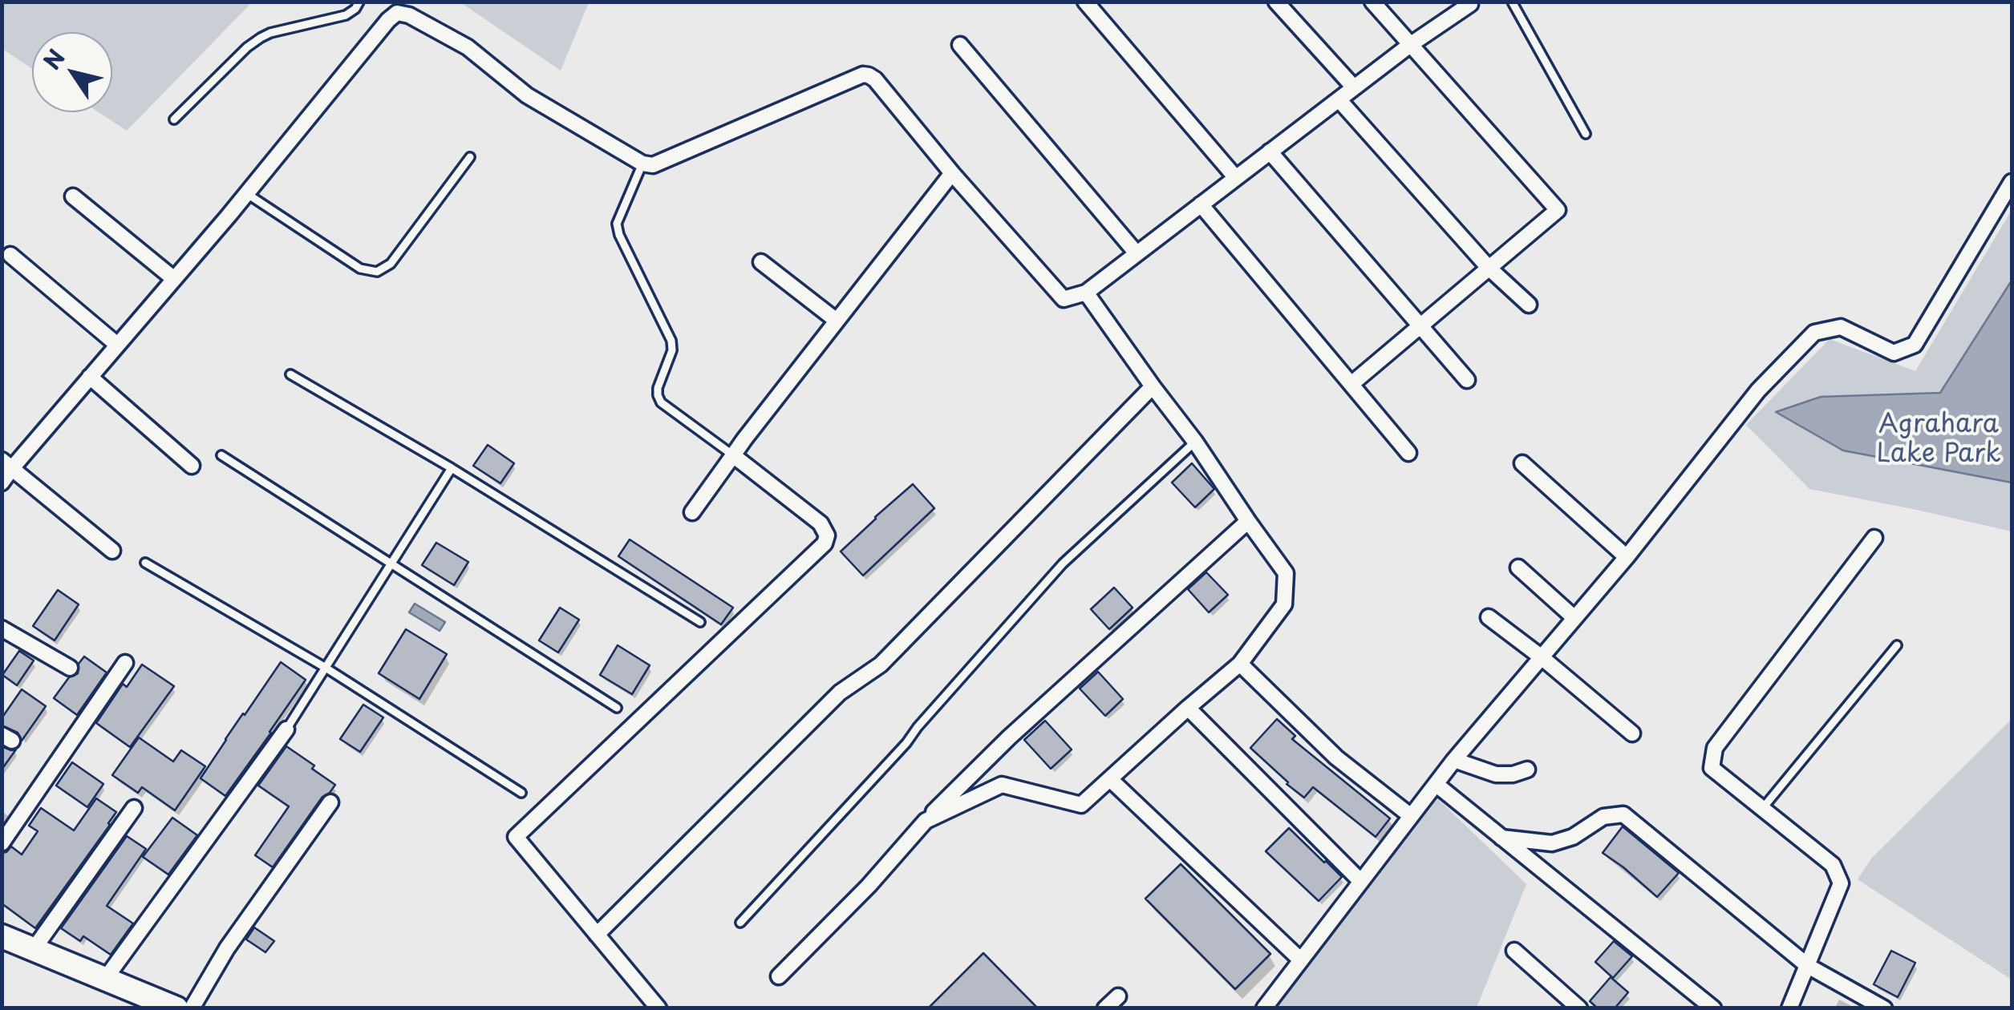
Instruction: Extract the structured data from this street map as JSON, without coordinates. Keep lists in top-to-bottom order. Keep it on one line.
{"parks":["Agrahara Lake Park"],"north":"top left"}
